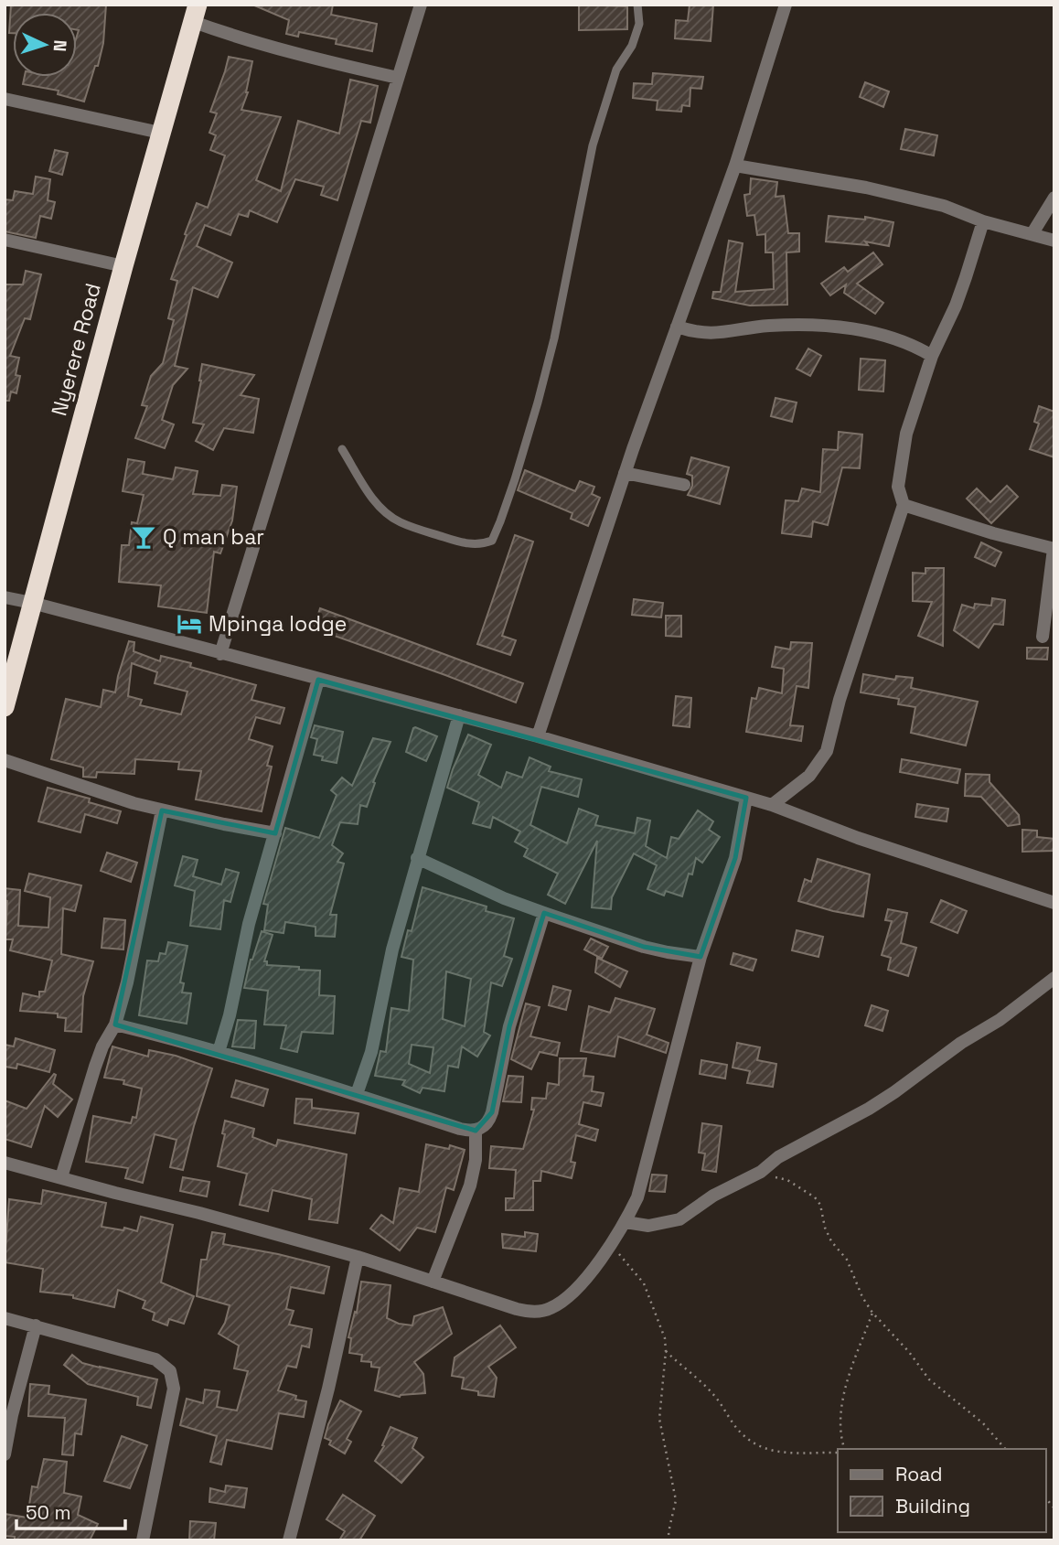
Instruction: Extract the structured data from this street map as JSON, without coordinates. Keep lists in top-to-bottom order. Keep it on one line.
{"streets":{"highway":["Nyerere Road"]},"places":{"bar":["Q man bar"],"hotel":["Mpinga lodge"]},"legend":["Road","Building"],"scale_bar":"50 m","north":"right"}
